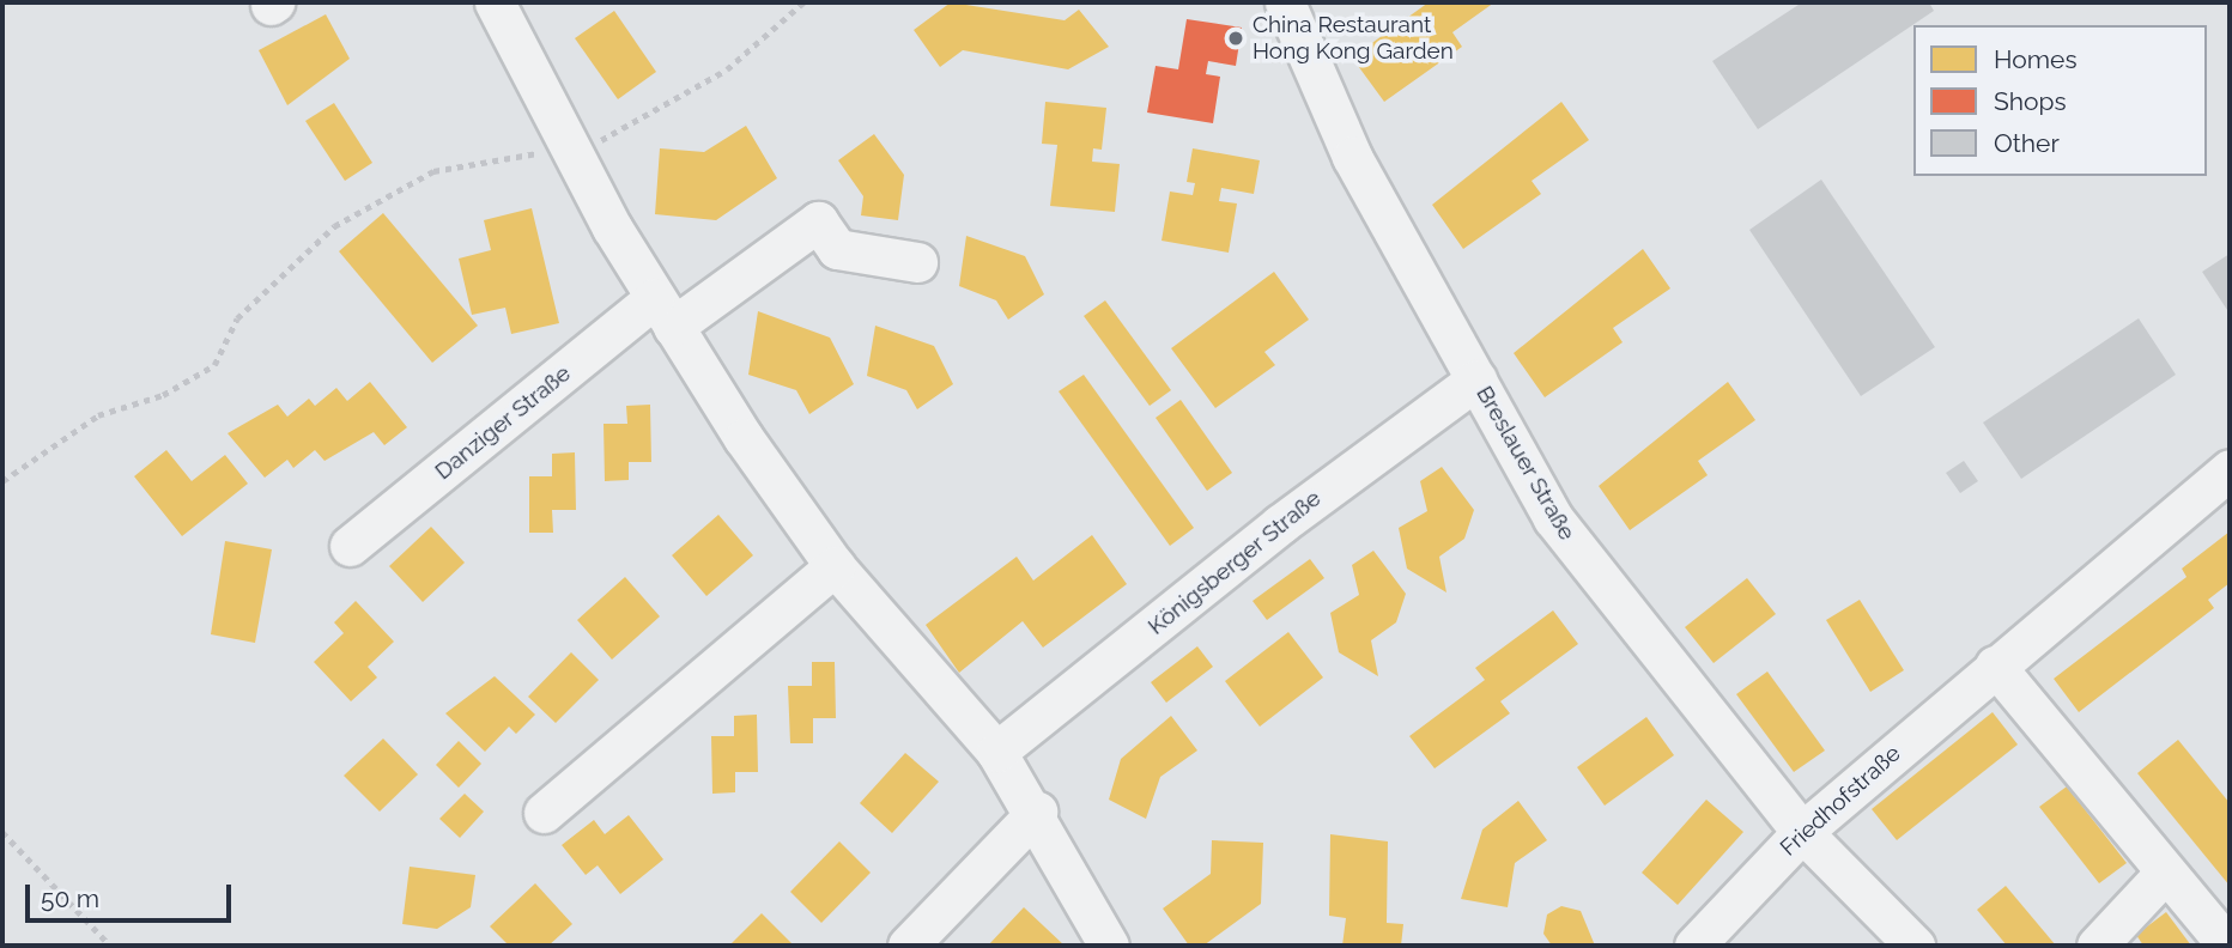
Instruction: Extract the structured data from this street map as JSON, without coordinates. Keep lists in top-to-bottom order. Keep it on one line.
{"streets":{"street":["Danziger Straße","Breslauer Straße","Königsberger Straße","Friedhofstraße"]},"crossings":[["Breslauer Straße","Königsberger Straße"],["Breslauer Straße","Friedhofstraße"]],"places":["China Restaurant Hong Kong Garden"],"legend":["Homes","Shops","Other"],"scale_bar":"50 m"}
